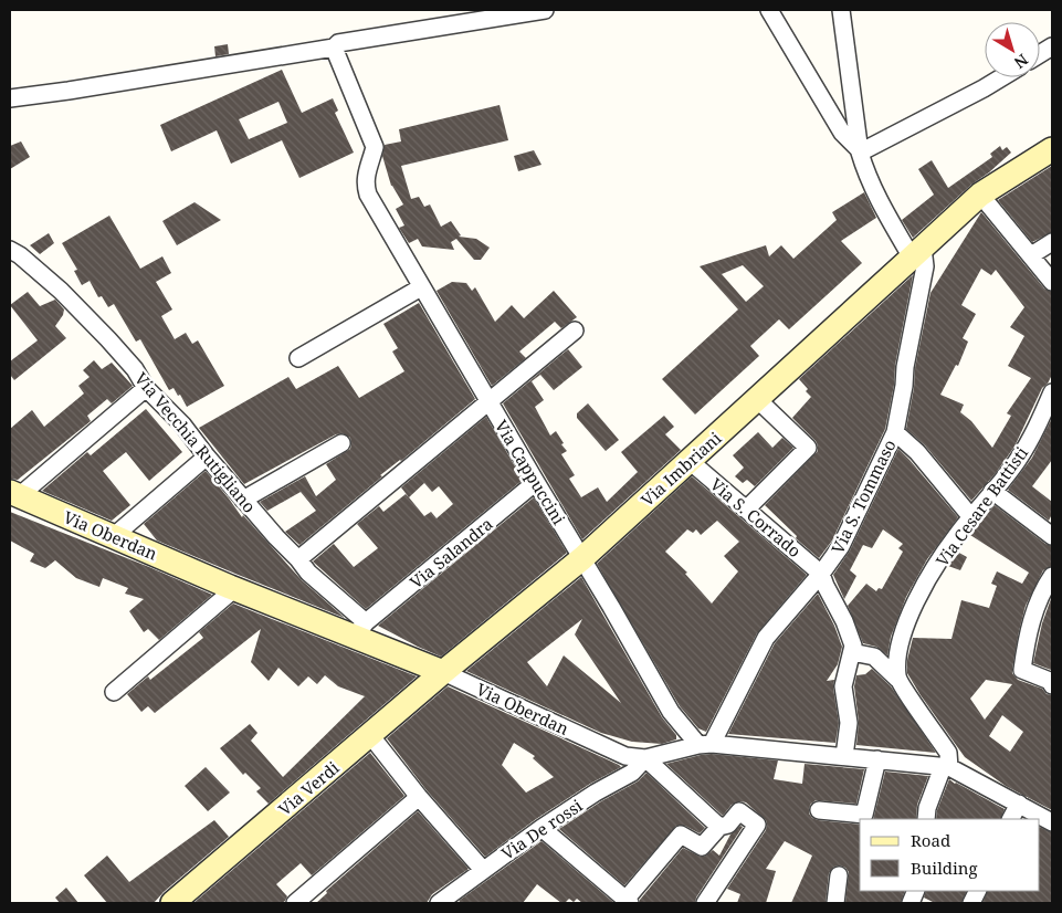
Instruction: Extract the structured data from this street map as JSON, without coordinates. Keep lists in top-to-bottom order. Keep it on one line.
{"streets":{"street":["Via Vecchia Rutigliano","Via Imbriani","Via Cappuccini","Via S. Tommaso","Via Cesare Battisti","Via S. Corrado","Via Oberdan","Via Salandra","Via Verdi","Via De rossi"]},"crossings":[["Via Vecchia Rutigliano","Via Oberdan"],["Via Vecchia Rutigliano","Via Salandra"],["Via Imbriani","Via Cappuccini"],["Via Imbriani","Via S. Tommaso"],["Via Imbriani","Via S. Corrado"],["Via Imbriani","Via Oberdan"],["Via Imbriani","Via Verdi"],["Via Cappuccini","Via S. Tommaso"],["Via Cappuccini","Via Oberdan"],["Via Cappuccini","Via Salandra"],["Via S. Tommaso","Via S. Corrado"],["Via S. Tommaso","Via Oberdan"],["Via Oberdan","Via Salandra"],["Via Oberdan","Via Verdi"],["Via Oberdan","Via De rossi"]],"legend":["Road","Building"],"north":"bottom right"}
